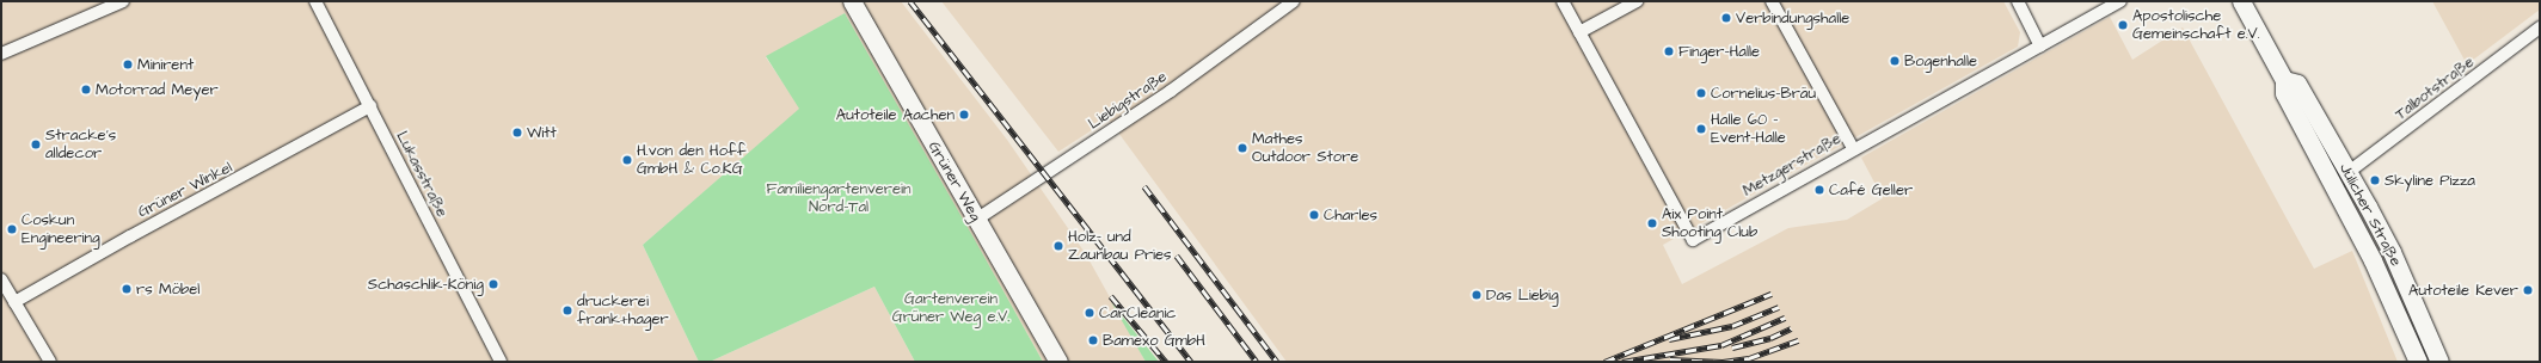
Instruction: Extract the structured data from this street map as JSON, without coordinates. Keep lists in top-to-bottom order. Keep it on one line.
{"streets":{"main road":["Grüner Weg","Jülicher Straße"],"street":["Talbotstraße","Liebigstraße","Metzgerstraße","Lukasstraße","Grüner Winkel"]},"crossings":[["Talbotstraße","Jülicher Straße"],["Liebigstraße","Grüner Weg"],["Lukasstraße","Grüner Winkel"]],"parks":["Familiengartenverein Nord-Tal","Gartenverein Grüner Weg e.V."],"places":["Verbindungshalle","Apostolische Gemeinschaft e.V.","Finger-Halle","Bogenhalle","Minirent","Motorrad Meyer","Cornelius-Bräu","Autoteile Aachen","Halle 60 - Event-Halle","Witt","Stracke's alldecor","Mathes Outdoor Store","H.von den Hoff GmbH & Co.KG","Skyline Pizza","Café Geller","Charles","Aix Point Shooting Club","Coskun Engineering","Holz- und Zaunbau Pries","Schaschlik-König","rs Möbel","Autoteile Kever","Das Liebig","druckerei frank+hager","CarCleanic","Bamexo GmbH"]}
